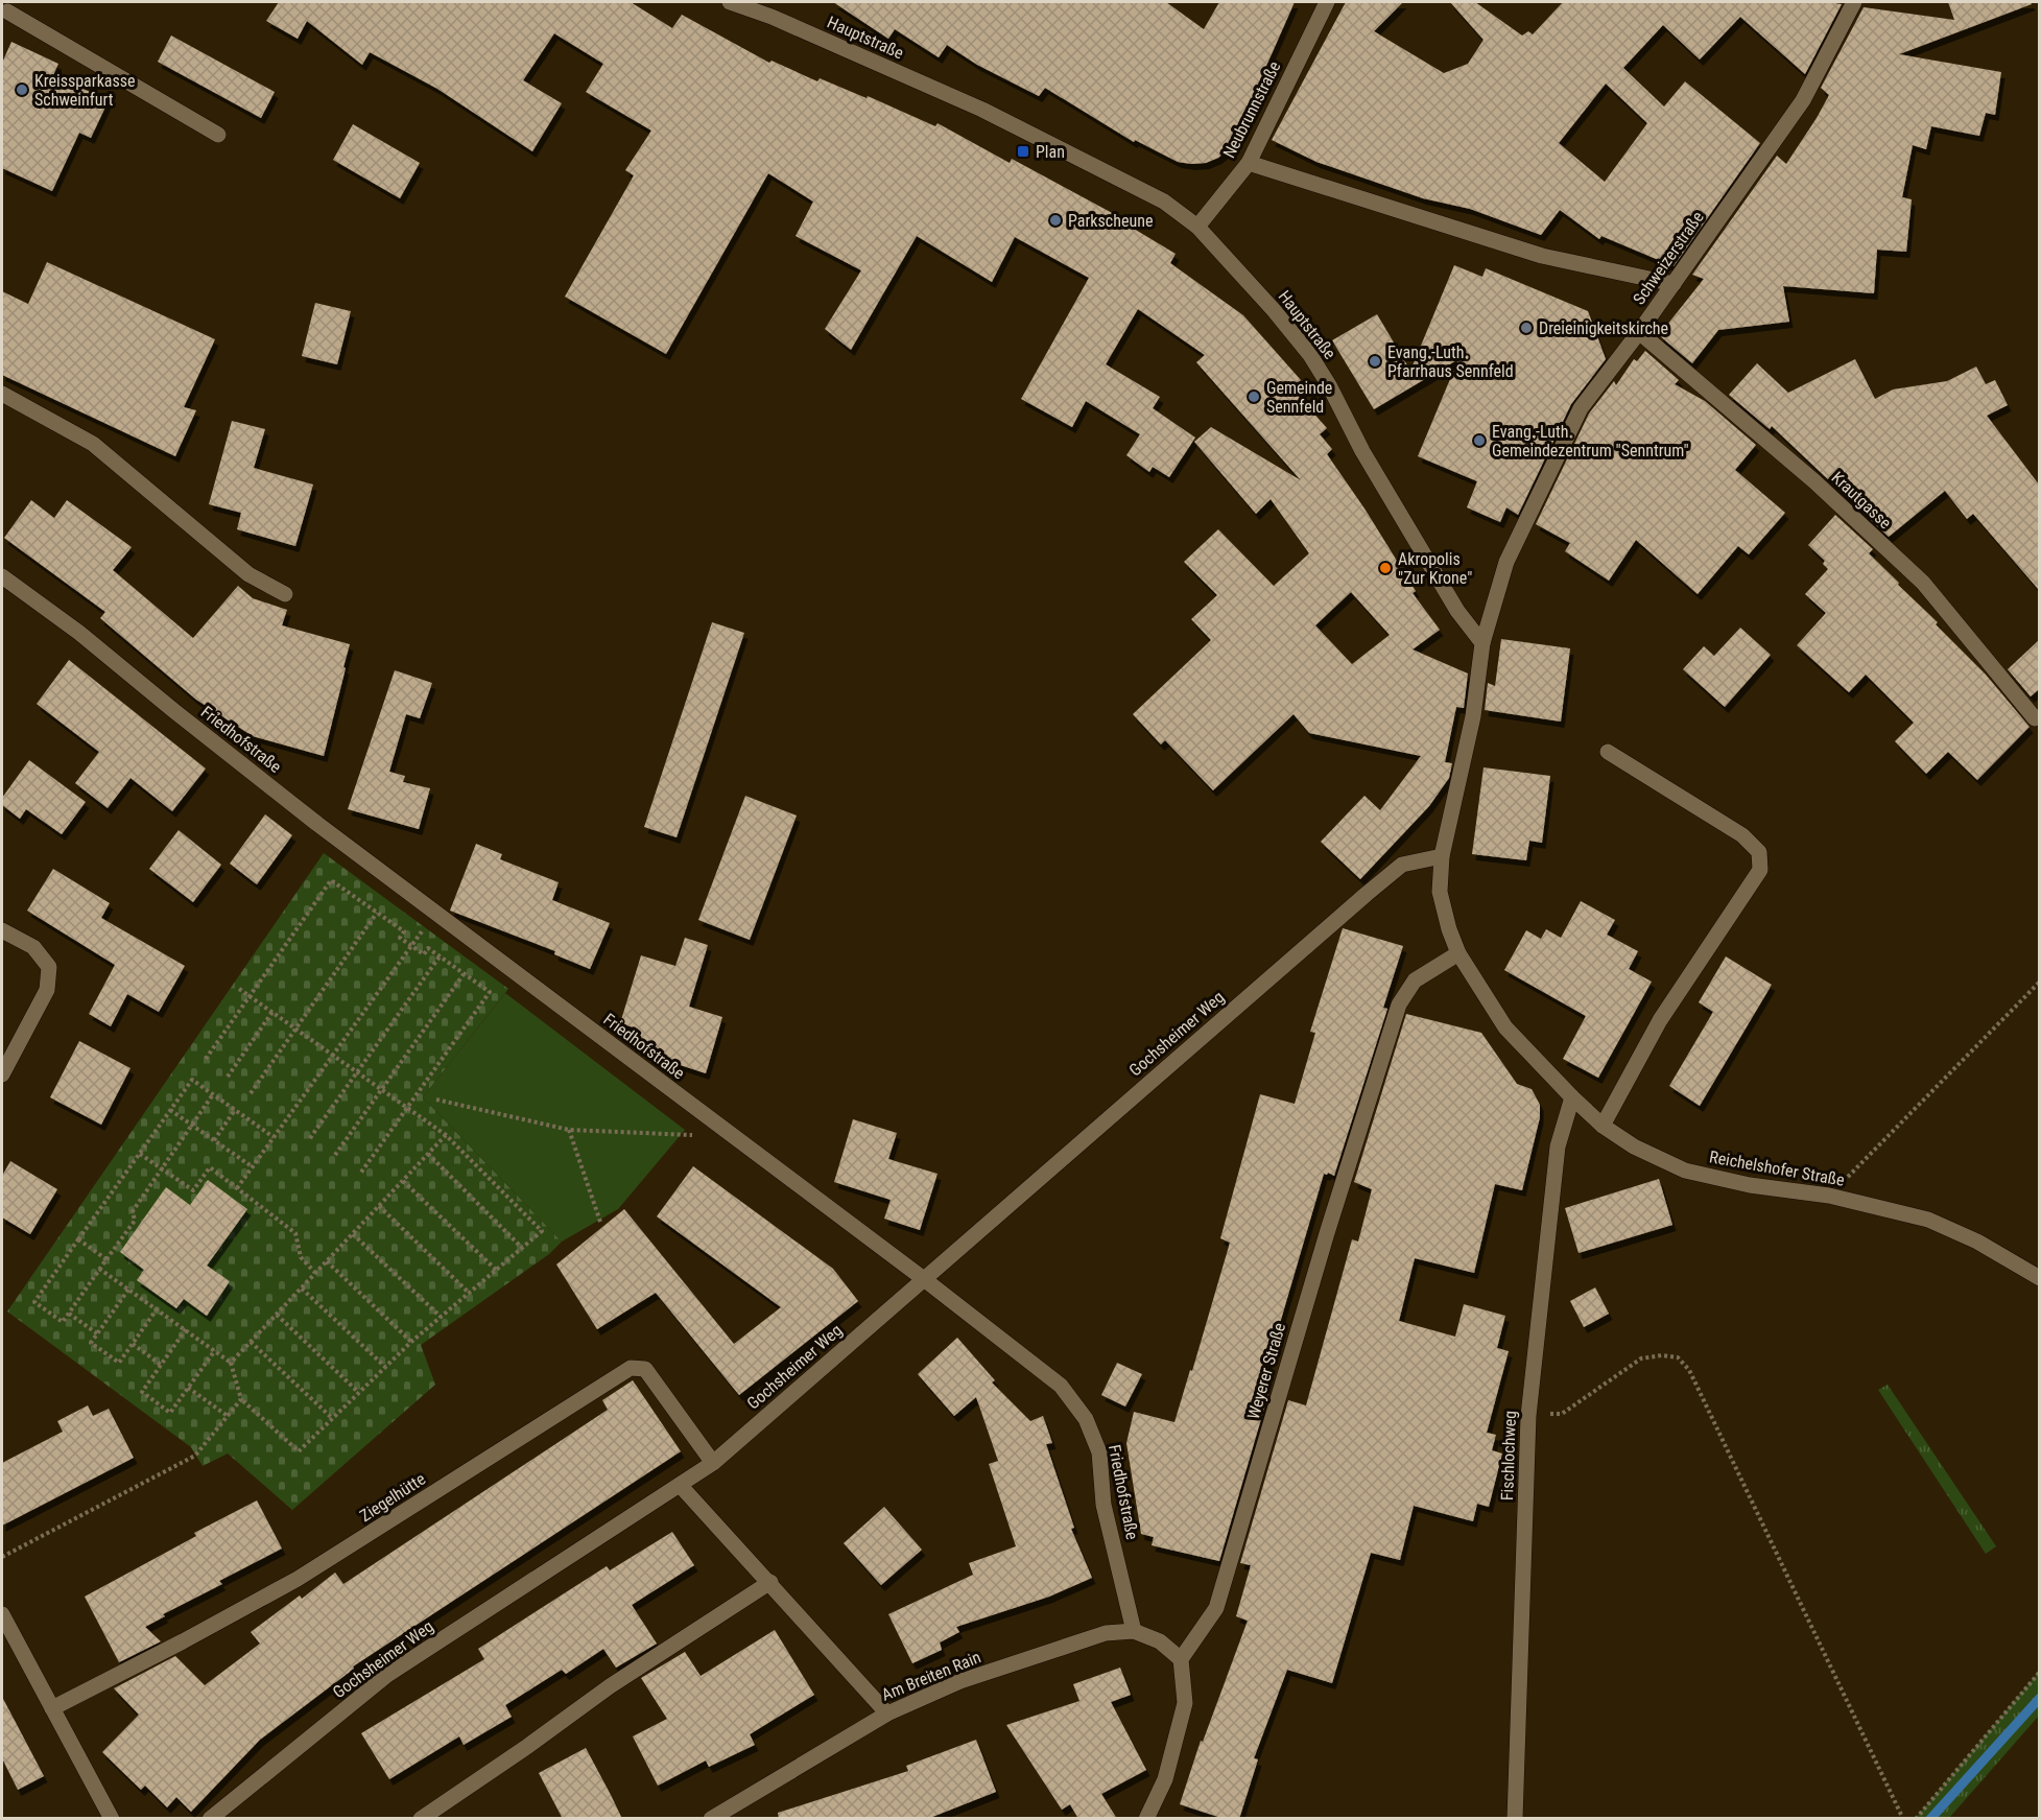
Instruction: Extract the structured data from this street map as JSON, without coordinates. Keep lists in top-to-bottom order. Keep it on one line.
{"streets":{"street":["Hauptstraße","Neubrunnstraße","Schweizerstraße","Krautgasse","Friedhofstraße","Gochsheimer Weg","Reichelshofer Straße","Weyerer Straße","Fischlochweg","Ziegelhütte","Am Breiten Rain"]},"crossings":[["Hauptstraße","Neubrunnstraße"],["Hauptstraße","Schweizerstraße"],["Schweizerstraße","Krautgasse"],["Friedhofstraße","Gochsheimer Weg"],["Friedhofstraße","Am Breiten Rain"],["Gochsheimer Weg","Reichelshofer Straße"],["Gochsheimer Weg","Ziegelhütte"],["Reichelshofer Straße","Weyerer Straße"],["Reichelshofer Straße","Fischlochweg"],["Weyerer Straße","Am Breiten Rain"]],"places":{"other":["Kreissparkasse Schweinfurt","Parkscheune","Dreieinigkeitskirche","Evang.-Luth. Pfarrhaus Sennfeld","Gemeinde Sennfeld","Evang.-Luth. Gemeindezentrum \"Senntrum\"","Akropolis \"Zur Krone\""],"transit":["Plan"]}}
